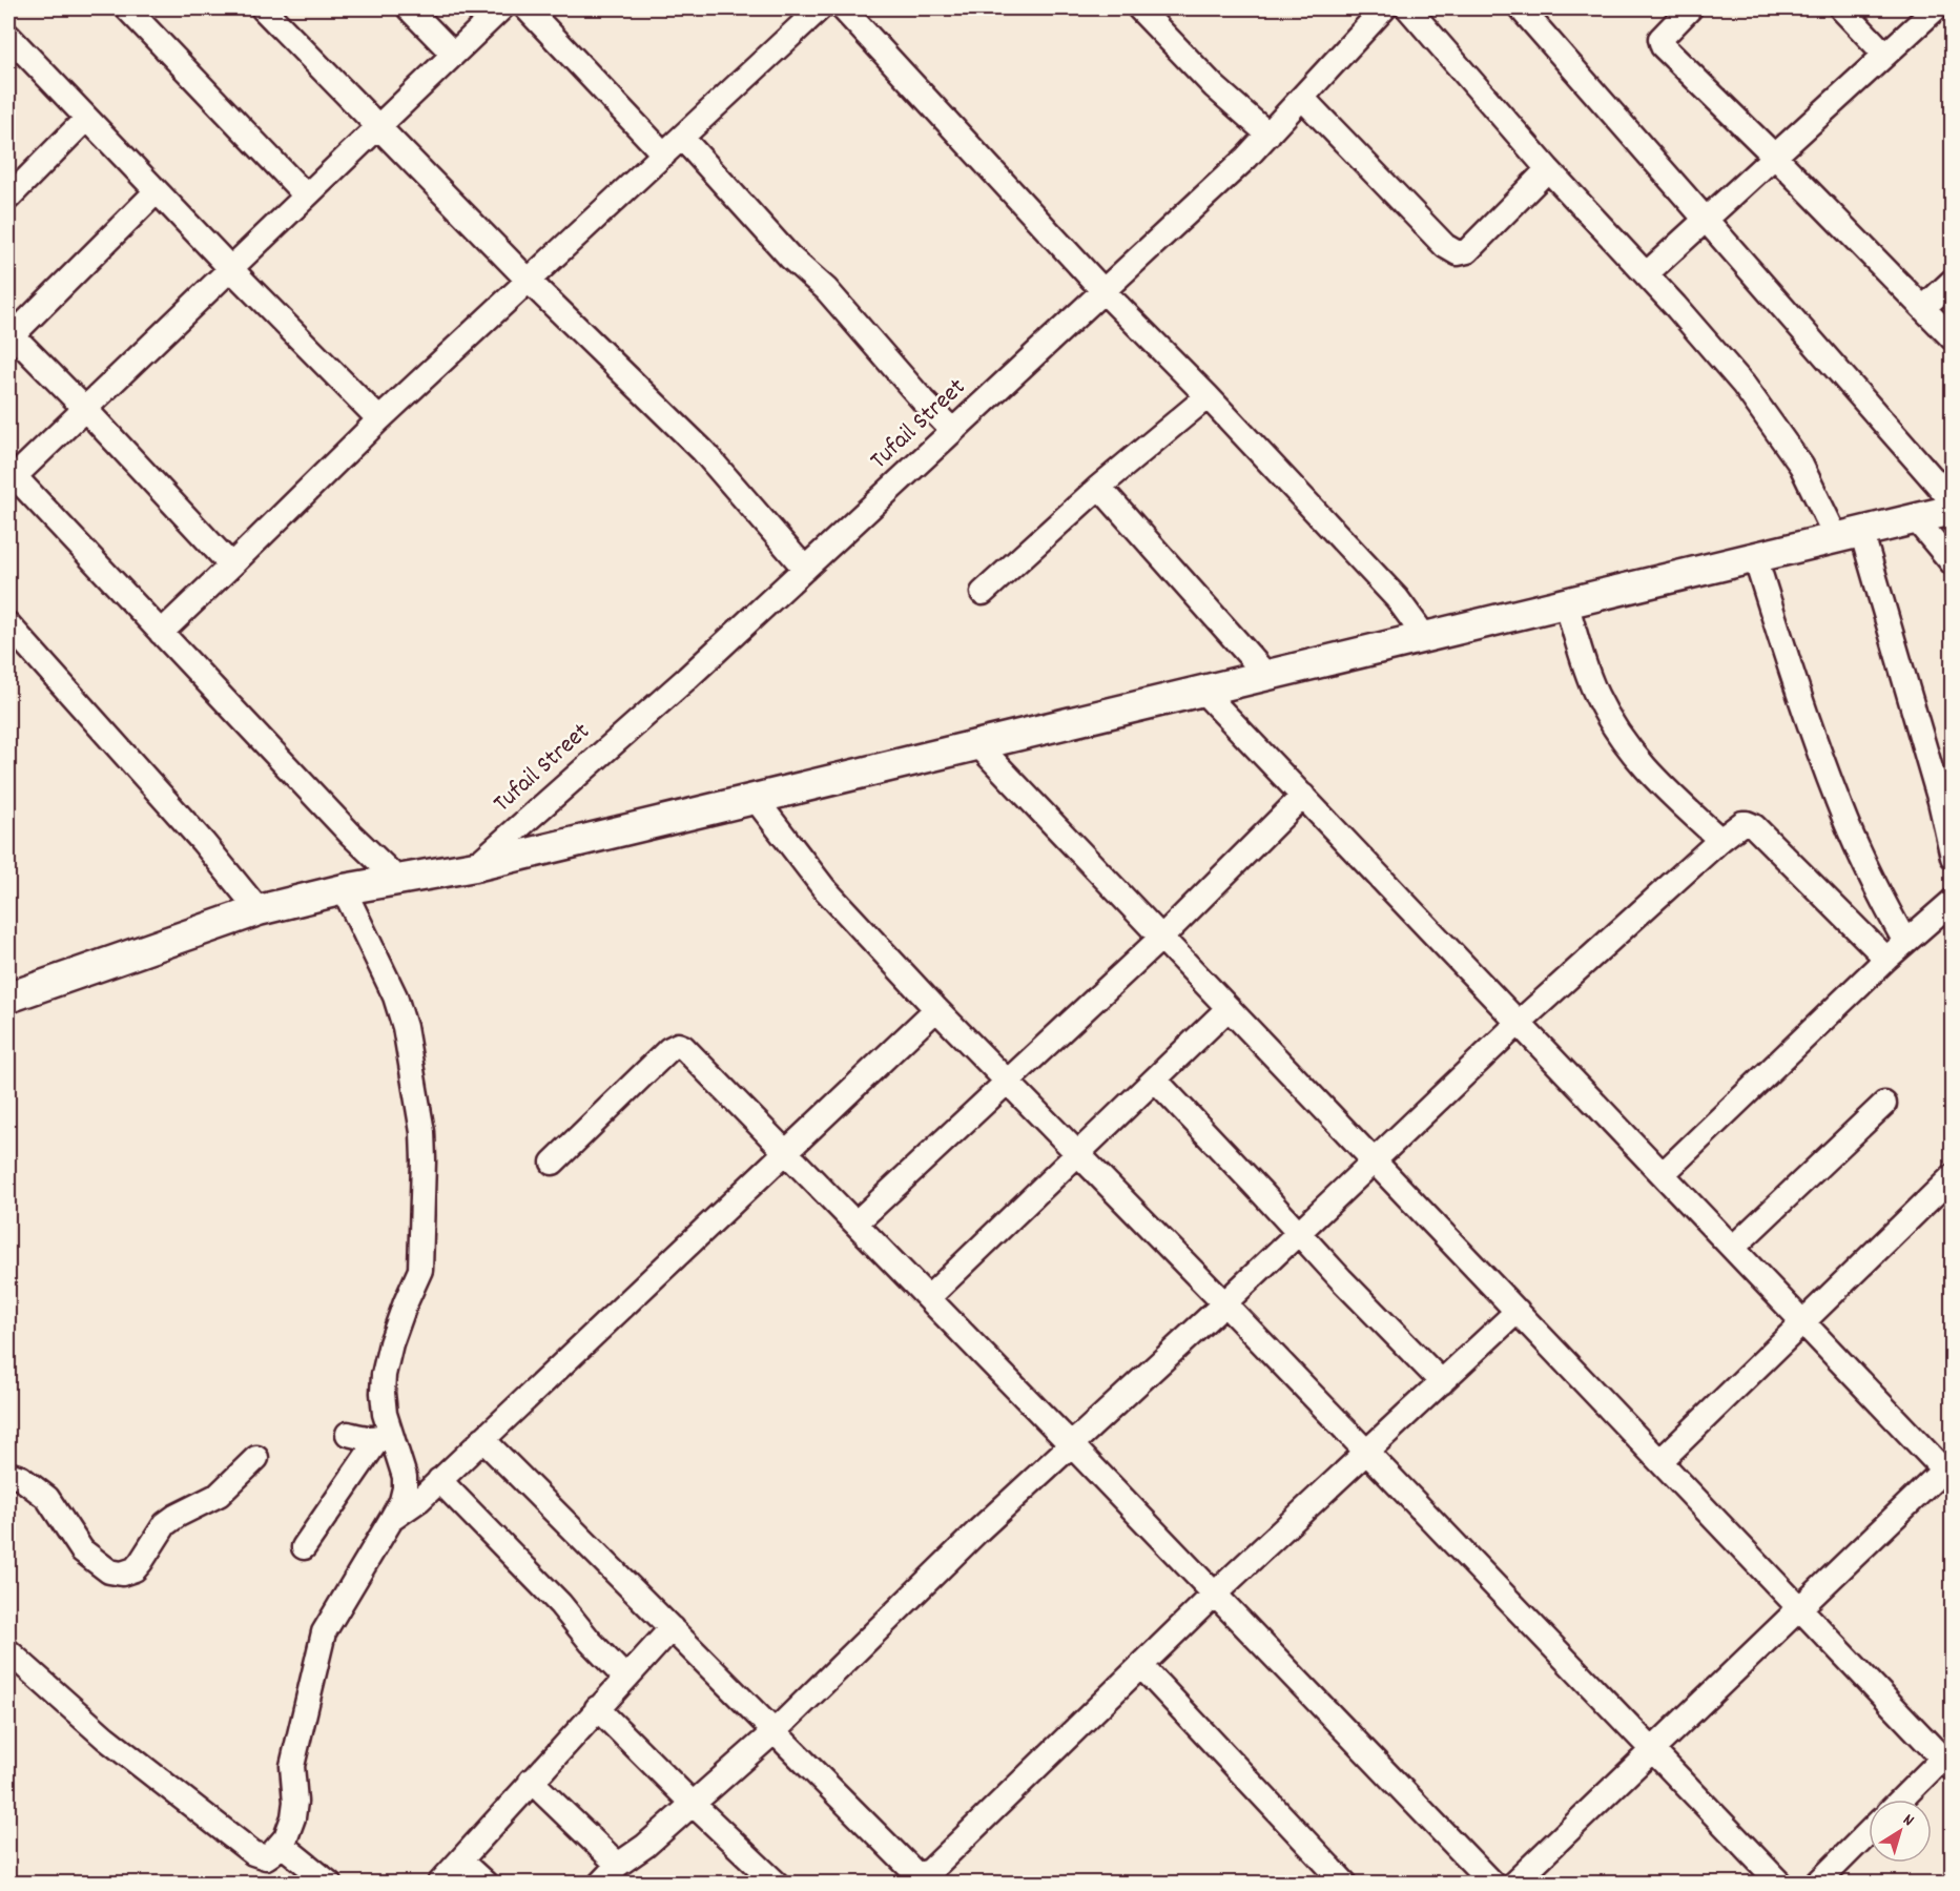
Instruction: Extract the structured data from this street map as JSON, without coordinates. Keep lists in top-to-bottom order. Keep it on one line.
{"streets":{"street":["Tufail Street"]},"north":"top right"}
